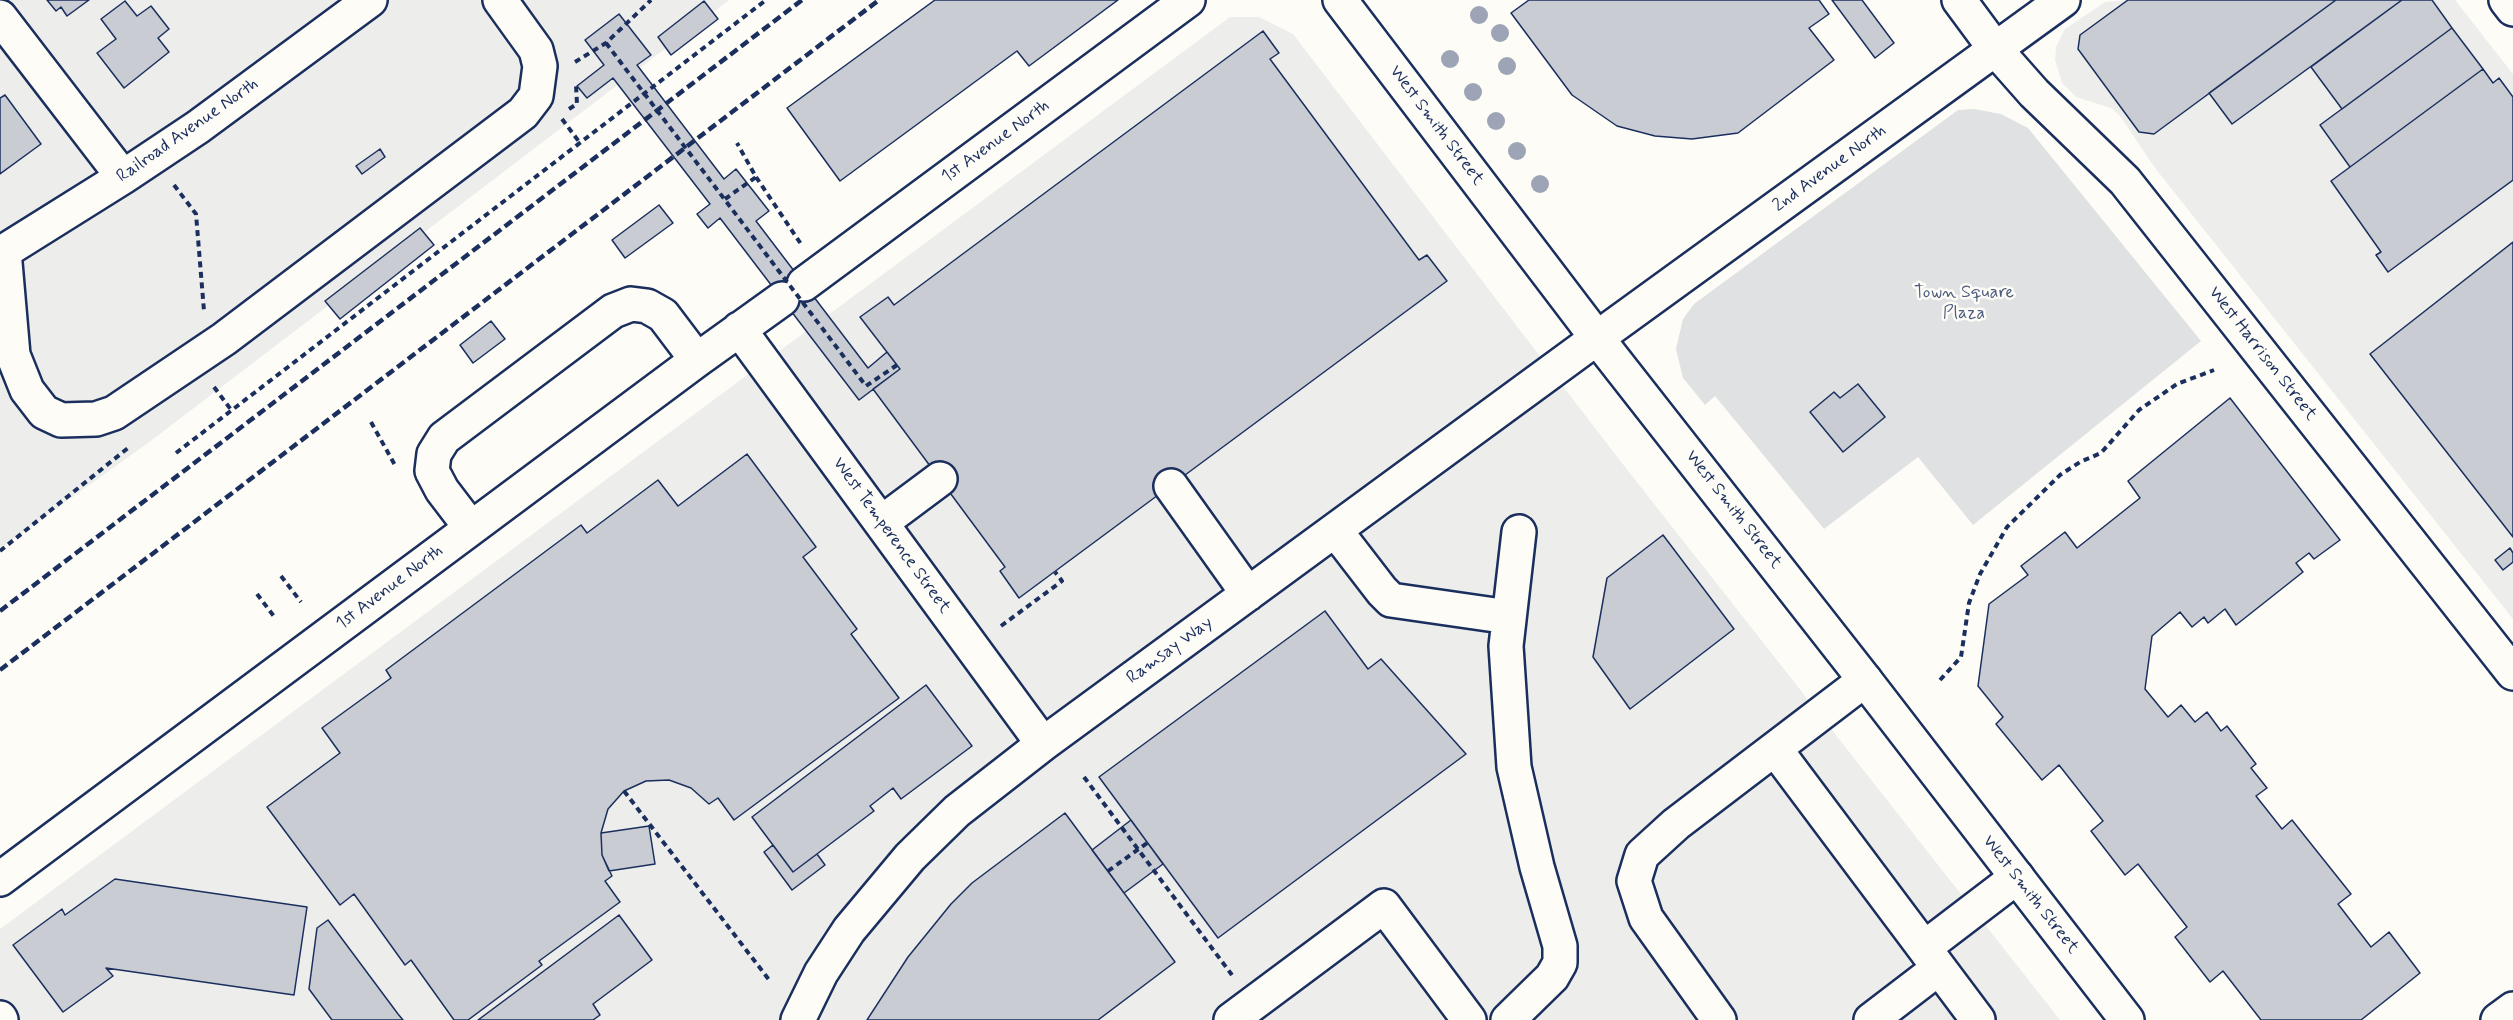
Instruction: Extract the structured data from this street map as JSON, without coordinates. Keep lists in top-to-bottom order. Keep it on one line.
{"streets":{"street":["West Smith Street","Railroad Avenue North","1st Avenue North","2nd Avenue North","West Harrison Street","West Temperence Street","Ramsay Way"]},"crossings":[["West Smith Street","2nd Avenue North"],["West Smith Street","Ramsay Way"],["1st Avenue North","West Temperence Street"],["2nd Avenue North","West Harrison Street"],["2nd Avenue North","Ramsay Way"],["West Temperence Street","Ramsay Way"]],"parks":["Town Square Plaza"]}
